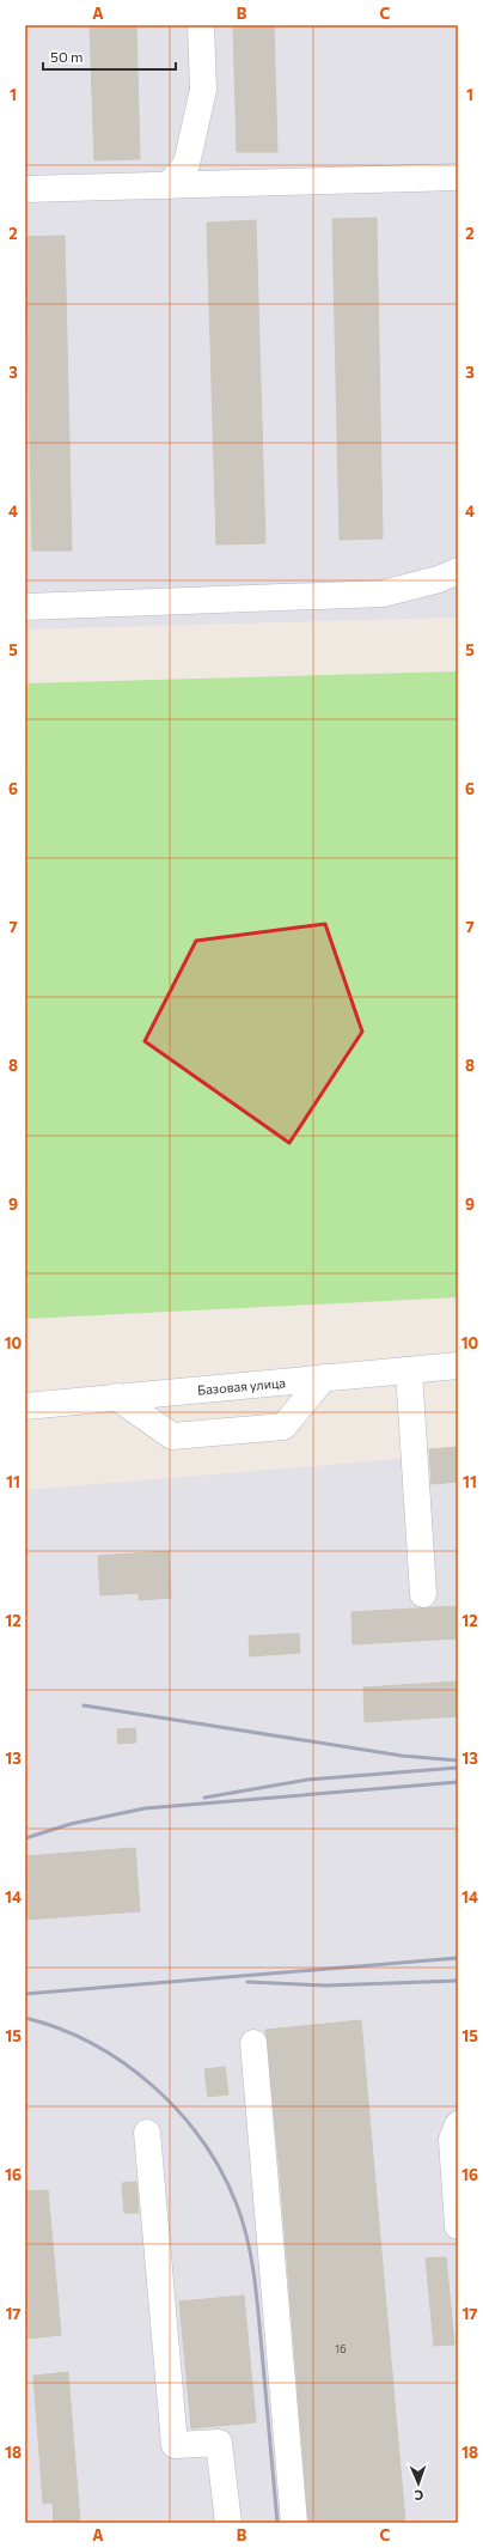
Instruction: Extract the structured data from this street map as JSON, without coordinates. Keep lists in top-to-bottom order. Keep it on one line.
{"streets":{"street":["Базовая улица"]},"house_numbers":["16"],"scale_bar":"50 m","north":"bottom","grid":{"columns":["A","B","C"],"rows":["1","2","3","4","5","6","7","8","9","10","11","12","13","14","15","16","17","18"]}}
